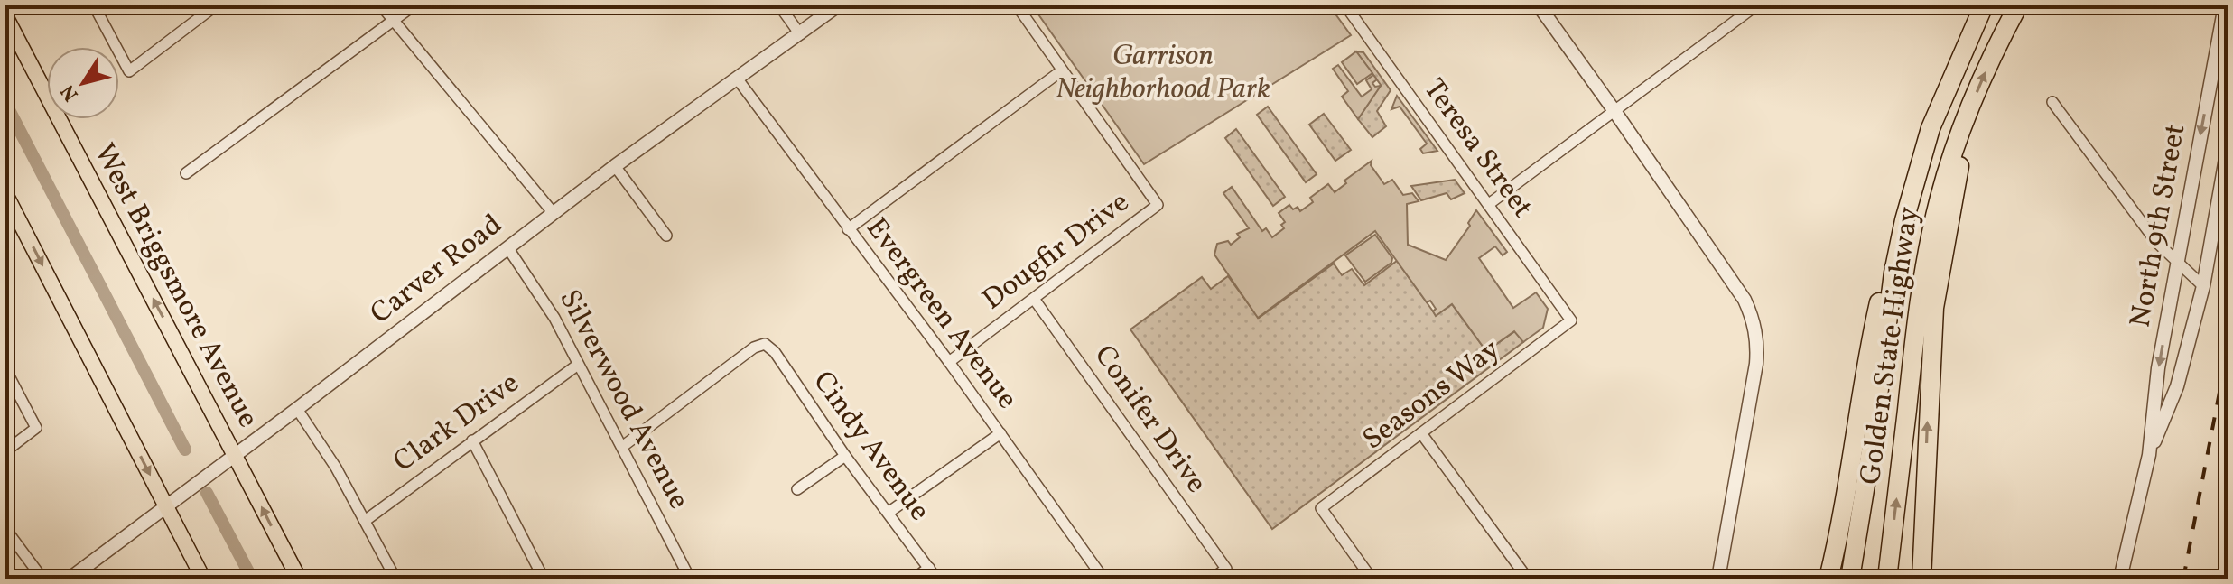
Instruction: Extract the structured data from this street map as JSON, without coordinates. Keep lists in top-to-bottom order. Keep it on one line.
{"streets":{"highway":["Golden State Highway"],"main road":["West Briggsmore Avenue"],"street":["Teresa Street","North 9th Street","Dougfir Drive","Carver Road","Evergreen Avenue","Seasons Way","Silverwood Avenue","Conifer Drive","Clark Drive","Cindy Avenue"]},"crossings":[["Teresa Street","Seasons Way"],["Dougfir Drive","Evergreen Avenue"],["Dougfir Drive","Conifer Drive"],["Carver Road","West Briggsmore Avenue"],["Carver Road","Evergreen Avenue"],["Carver Road","Silverwood Avenue"],["Silverwood Avenue","Clark Drive"],["Silverwood Avenue","Cindy Avenue"]],"parks":["Garrison Neighborhood Park"],"north":"bottom left"}
